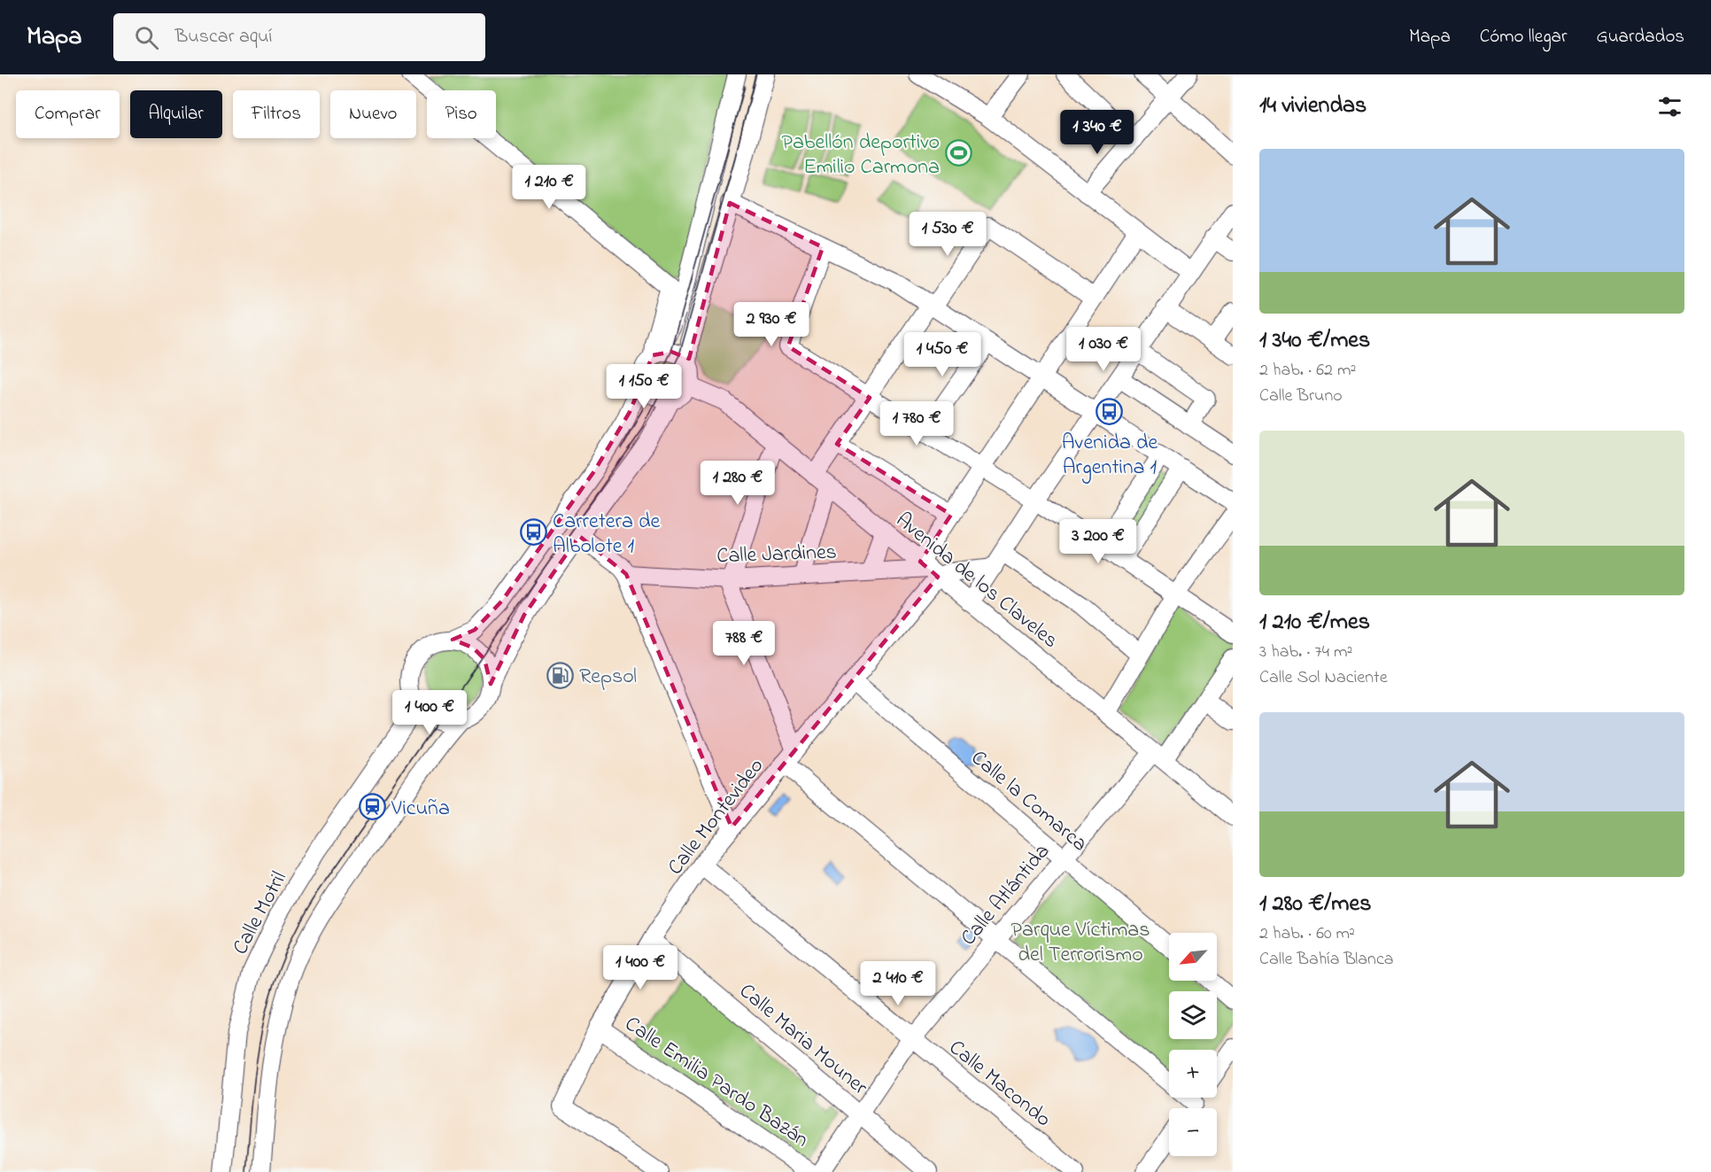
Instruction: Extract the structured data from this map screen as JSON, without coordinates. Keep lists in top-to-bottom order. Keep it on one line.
{"streets":{"street":["Calle Jardines","Avenida de los Claveles","Calle la Comarca","Calle Montevideo","Calle Atlántida","Calle Motril","Calle Maria Mouner","Calle Emilia Pardo Bazán","Calle Macondo"]},"crossings":[["Calle Jardines","Avenida de los Claveles"],["Calle Jardines","Calle Montevideo"],["Avenida de los Claveles","Calle Montevideo"],["Avenida de los Claveles","Calle Atlántida"],["Calle la Comarca","Calle Montevideo"],["Calle la Comarca","Calle Atlántida"],["Calle Montevideo","Calle Maria Mouner"],["Calle Montevideo","Calle Emilia Pardo Bazán"],["Calle Montevideo","Calle Macondo"],["Calle Atlántida","Calle Maria Mouner"],["Calle Atlántida","Calle Macondo"]],"parks":["Parque Víctimas del Terrorismo"],"places":{"sports":["Pabellón deportivo Emilio Carmona"],"bus stop":["Avenida de Argentina 1","Carretera de Albolote 1"],"fuel station":["Repsol"],"station":["Vicuña"]},"north":"bottom left","page":{"header":"Mapa","search":"Buscar aquí","nav":["Mapa","Cómo llegar","Guardados"],"heading":"14 viviendas","chip":["Comprar","Alquilar","Filtros","Nuevo","Piso"],"price":["1 340 €","1 210 €","1 530 €","2 930 €","1 030 €","1 450 €","1 150 €","1 780 €","1 280 €","3 200 €","788 €","1 400 €","1 400 €","2 410 €"],"list":[{"name":"1 340 €/mes","note":"2 hab. · 62 m² · Calle Bruno"},{"name":"1 210 €/mes","note":"3 hab. · 74 m² · Calle Sol Naciente"},{"name":"1 280 €/mes","note":"2 hab. · 60 m² · Calle Bahía Blanca"}],"map_buttons":["+","−"]}}
